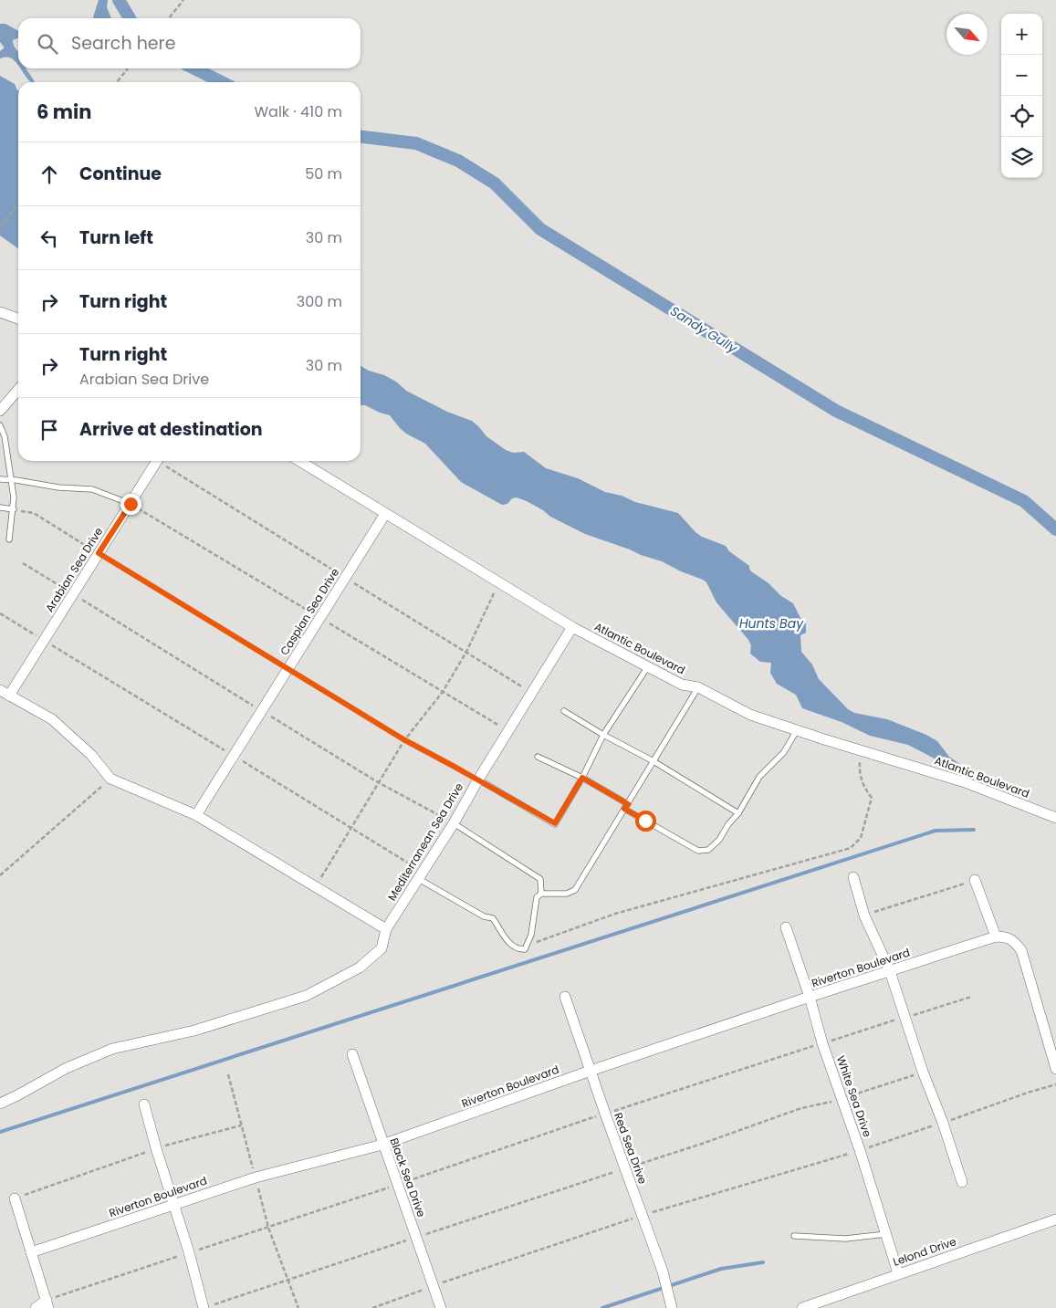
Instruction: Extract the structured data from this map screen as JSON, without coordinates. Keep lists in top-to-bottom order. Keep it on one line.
{"streets":{"street":["Arabian Sea Drive","Caspian Sea Drive","Atlantic Boulevard","Mediterranean Sea Drive","Riverton Boulevard","White Sea Drive","Red Sea Drive","Black Sea Drive","Lelond Drive"]},"crossings":[["Caspian Sea Drive","Atlantic Boulevard"],["Atlantic Boulevard","Mediterranean Sea Drive"],["Riverton Boulevard","White Sea Drive"],["Riverton Boulevard","Red Sea Drive"],["Riverton Boulevard","Black Sea Drive"],["White Sea Drive","Lelond Drive"]],"water":["Sandy Gully","Hunts Bay"],"north":"bottom right","page":{"map_buttons":["+","−"],"search":"Search here","heading":["6 min","Walk · 410 m"],"list":[["Continue","50 m"],["Turn left","30 m"],["Turn right","300 m"],["Turn right","Arabian Sea Drive","30 m"],"Arrive at destination"]}}
